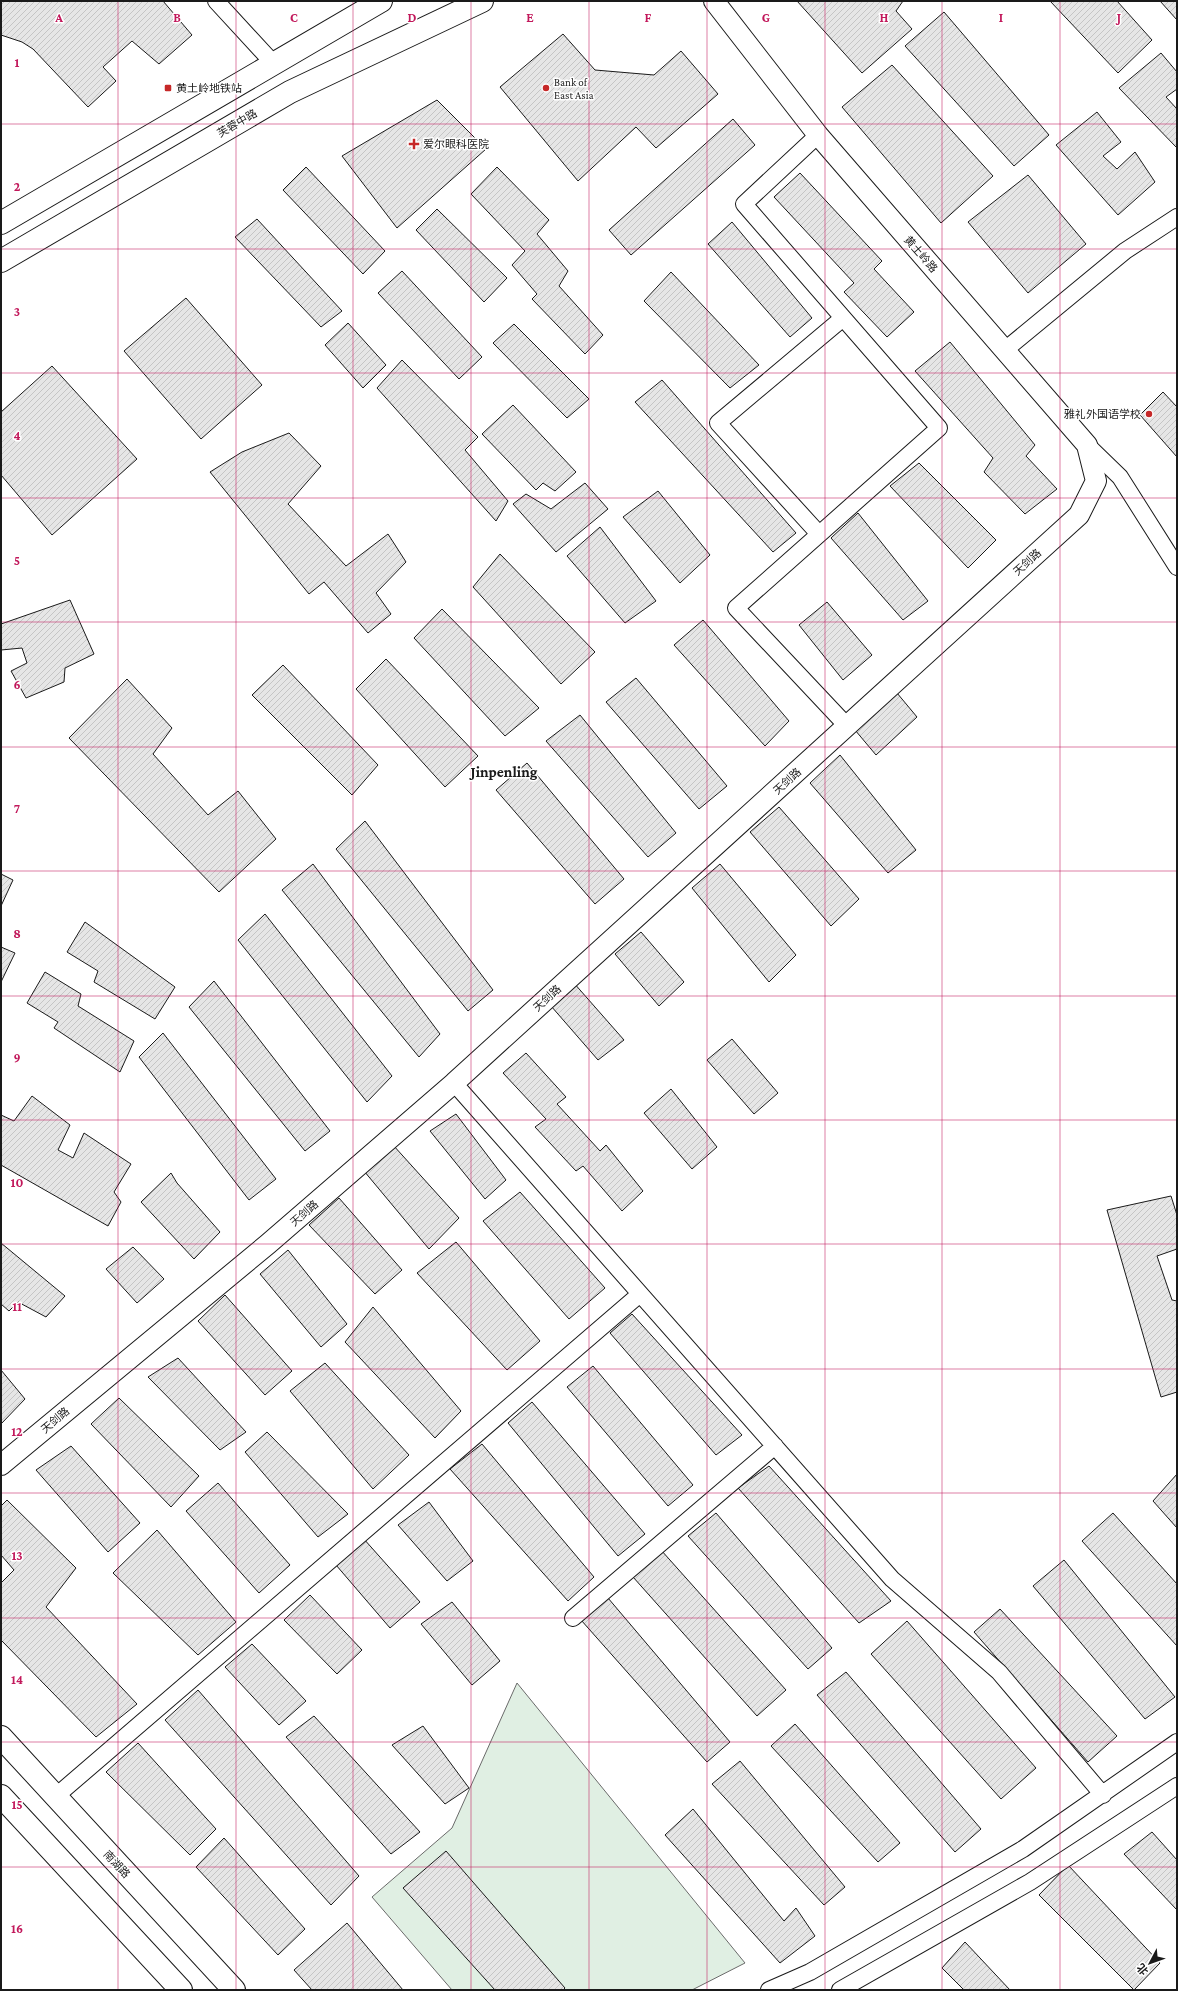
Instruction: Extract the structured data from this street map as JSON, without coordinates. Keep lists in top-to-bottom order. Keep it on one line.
{"streets":{"main road":["芙蓉中路","南湖路"],"street":["黄土岭路","天剑路"]},"crossings":[["黄土岭路","天剑路"]],"districts":["Jinpenling"],"places":{"transit":["黄土岭地铁站"],"other":["Bank of East Asia","雅礼外国语学校"],"health":["爱尔眼科医院"]},"north":"bottom left","grid":{"columns":["A","B","C","D","E","F","G","H","I","J"],"rows":["1","2","3","4","5","6","7","8","9","10","11","12","13","14","15","16"]}}
